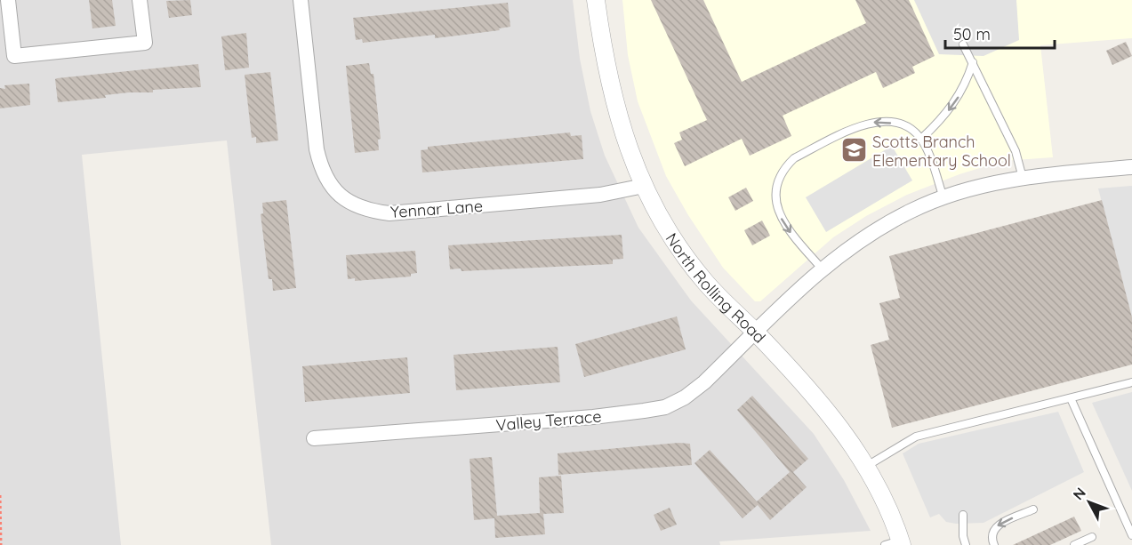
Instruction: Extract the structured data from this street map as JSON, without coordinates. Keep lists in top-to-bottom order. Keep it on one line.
{"streets":{"street":["Yennar Lane","North Rolling Road","Valley Terrace"]},"crossings":[["Yennar Lane","North Rolling Road"],["North Rolling Road","Valley Terrace"]],"places":{"school or university":["Scotts Branch Elementary School"]},"scale_bar":"50 m","north":"top left"}
